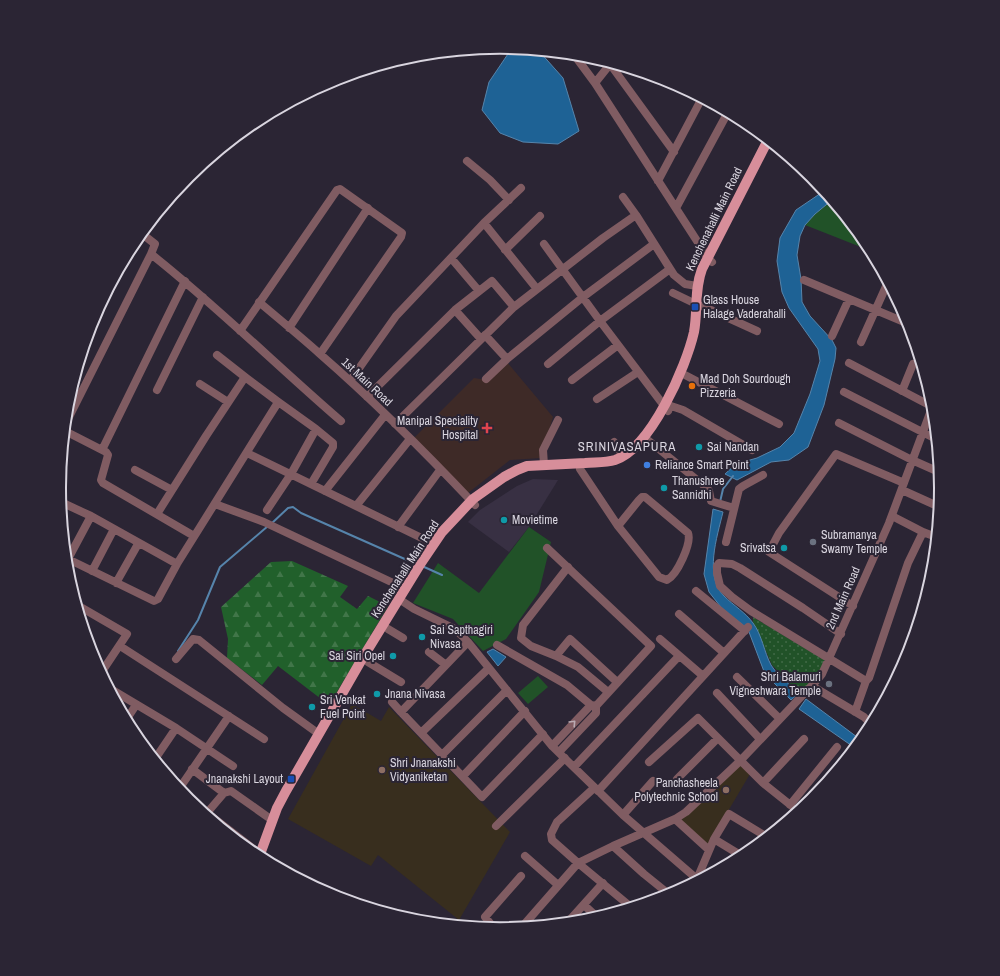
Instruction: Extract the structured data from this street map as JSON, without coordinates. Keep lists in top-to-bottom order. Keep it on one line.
{"streets":{"main road":["Kenchenahalli Main Road"],"street":["1st Main Road","2nd Main Road"]},"crossings":[["Kenchenahalli Main Road","1st Main Road"]],"districts":["SRINIVASAPURA"],"places":{"transit":["Glass House Halage Vaderahalli","Jnanakshi Layout"],"other":["Mad Doh Sourdough Pizzeria","Sai Nandan","Reliance Smart Point","Thanushree Sannidhi","Movietime","Subramanya Swamy Temple","Srivatsa","Sai Sapthagiri Nivasa","Sai Siri Opel","Shri Balamuri Vigneshwara Temple","Jnana Nivasa","Sri Venkat Fuel Point","Shri Jnanakshi Vidyaniketan","Panchasheela Polytechnic School"],"health":["Manipal Speciality Hospital"]}}
